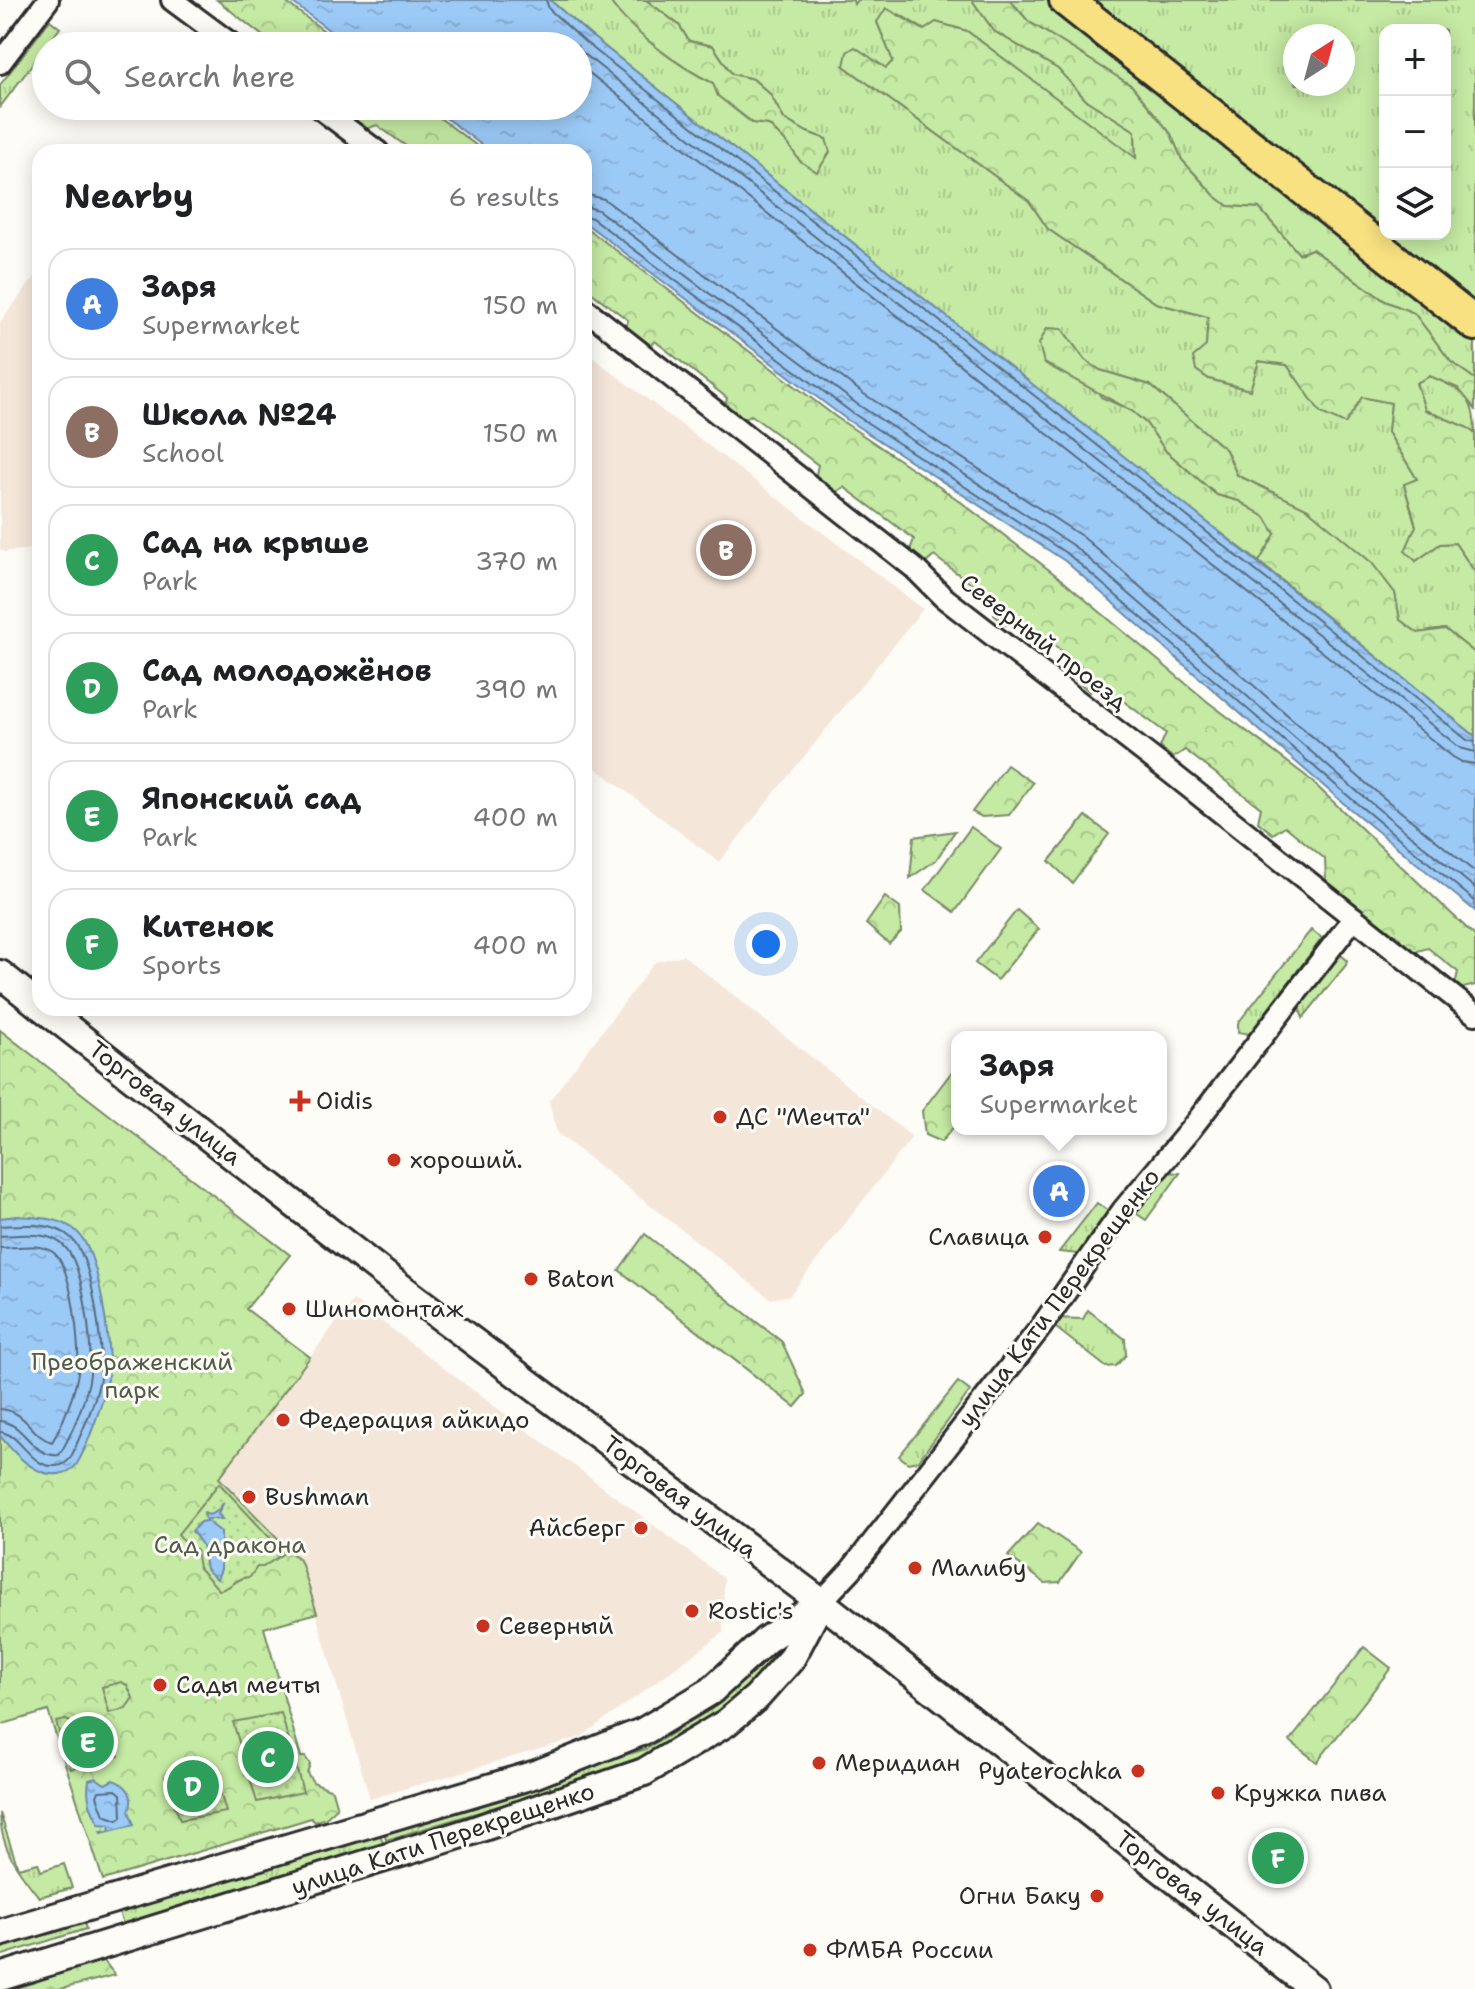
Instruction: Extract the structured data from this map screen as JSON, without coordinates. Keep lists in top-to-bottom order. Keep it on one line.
{"streets":{"street":["Северный проезд","Торговая улица","улица Кати Перекрещенко"]},"crossings":[["Северный проезд","улица Кати Перекрещенко"],["Торговая улица","улица Кати Перекрещенко"]],"parks":["Преображенский парк","Сад дракона"],"places":{"health":["Oidis"],"other":["ДС \"Мечта\"","хороший.","Славица","Baton","Шиномонтаж","Федерация айкидо","Bushman","Айсберг","Малибу","Rostic's","Северный","Сады мечты","Меридиан","Pyaterochka","Кружка пива","Огни Баку","ФМБА России"]},"north":"top right","page":{"map_buttons":["+","−"],"search":"Search here","heading":["Nearby","6 results"],"list":[{"mark":"A","name":"Заря","note":"Supermarket","value":"150 m"},{"mark":"B","name":"Школа №24","note":"School","value":"150 m"},{"mark":"C","name":"Сад на крыше","note":"Park","value":"370 m"},{"mark":"D","name":"Сад молодожёнов","note":"Park","value":"390 m"},{"mark":"E","name":"Японский сад","note":"Park","value":"400 m"},{"mark":"F","name":"Китенок","note":"Sports","value":"400 m"}],"pins":["B","A","E","C","D","F"],"popup":["Заря","Supermarket"]}}
